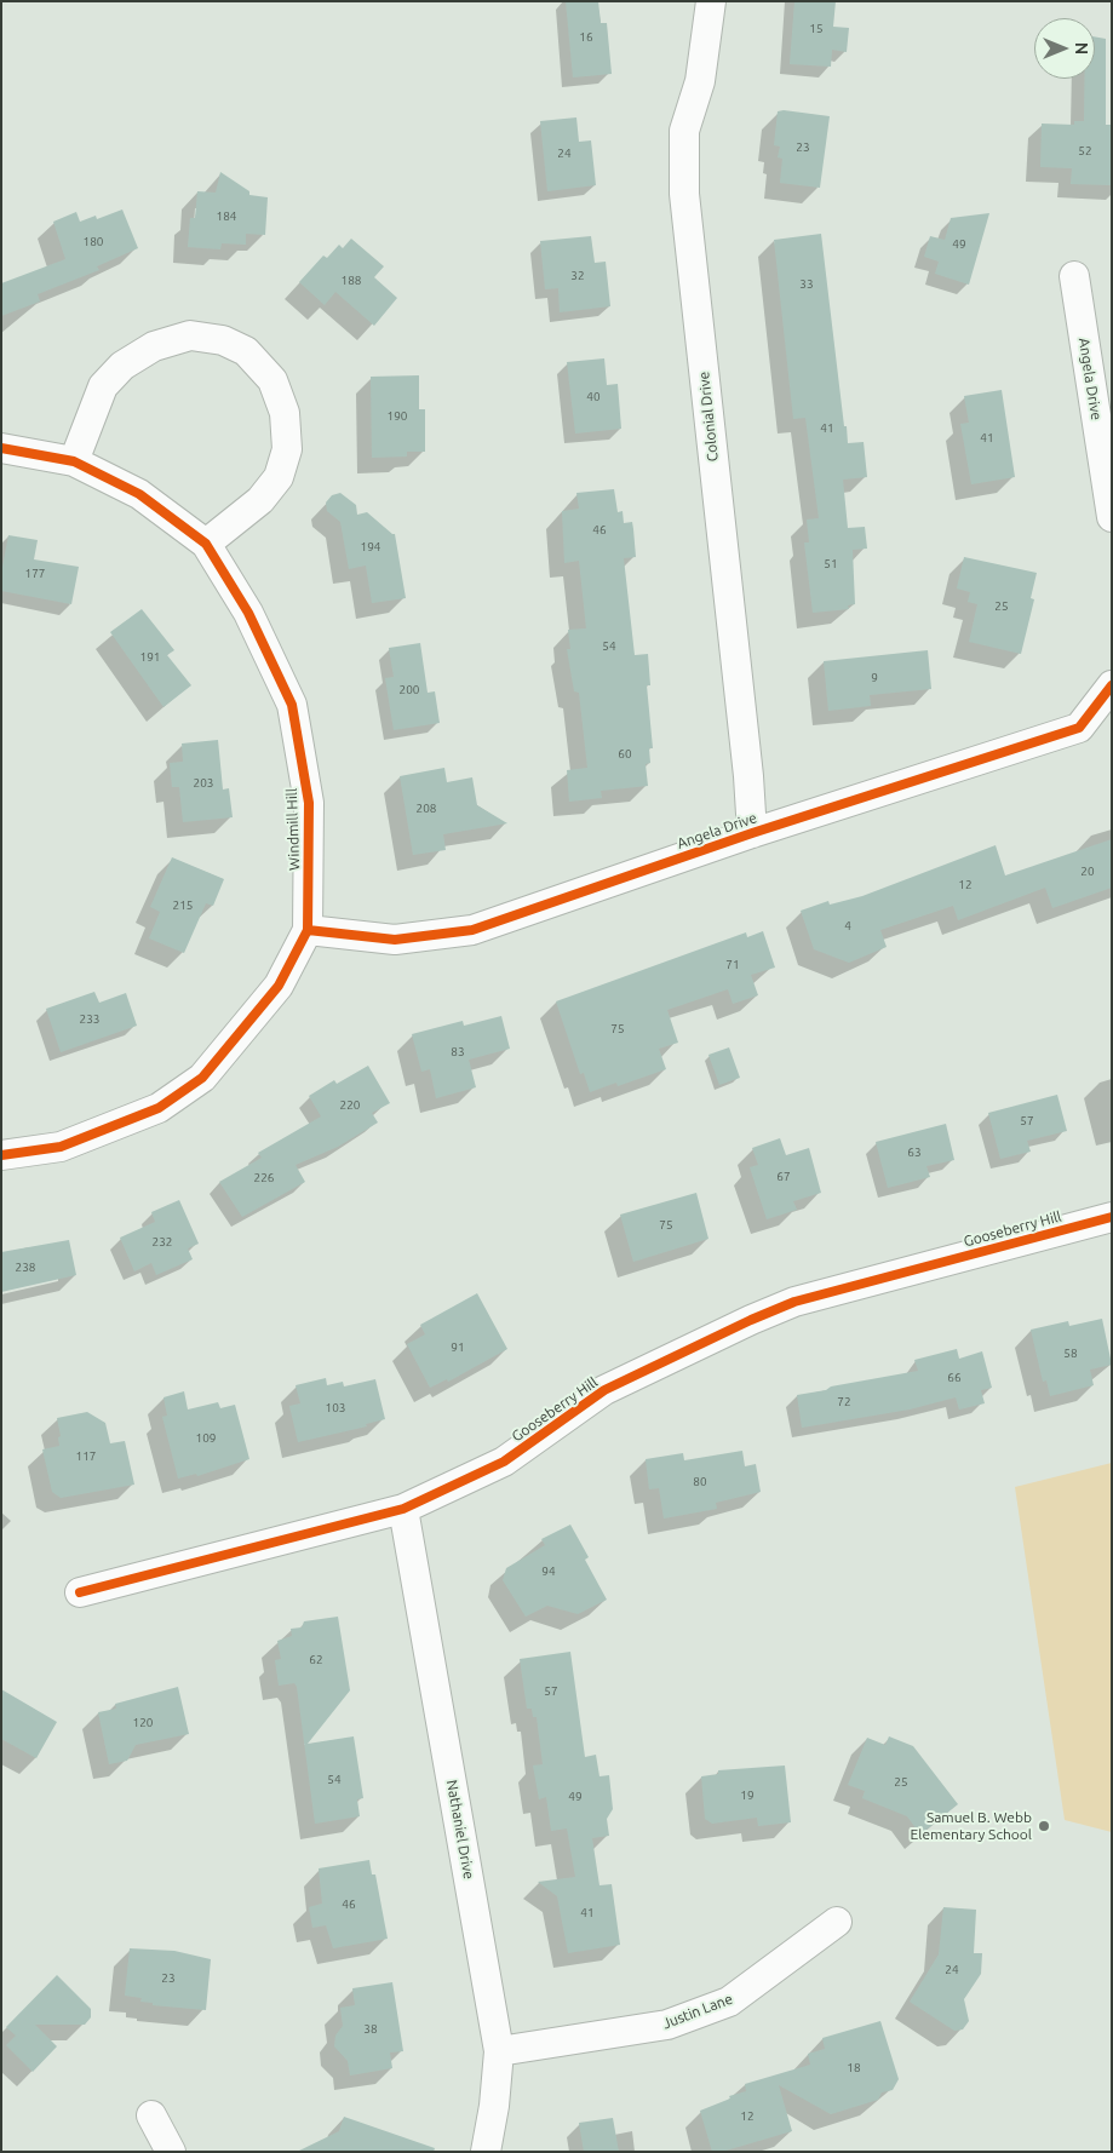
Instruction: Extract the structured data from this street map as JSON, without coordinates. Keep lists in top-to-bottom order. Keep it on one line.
{"streets":{"street":["Angela Drive","Colonial Drive","Windmill Hill","Gooseberry Hill","Nathaniel Drive","Justin Lane"]},"crossings":[["Angela Drive","Colonial Drive"],["Angela Drive","Windmill Hill"],["Gooseberry Hill","Nathaniel Drive"],["Nathaniel Drive","Justin Lane"]],"places":["Samuel B. Webb Elementary School"],"house_numbers":["15","16","23","52","24","184","180","49","32","188","33","40","190","41","41","46","194","51","177","25","54","191","9","200","60","203","208","20","12","215","4","71","233","75","83","220","57","63","67","226","75","232","238","91","58","66","72","103","109","117","80","94","62","57","120","54","25","19","49","46","41","24","23","38","18","12"],"north":"right"}
